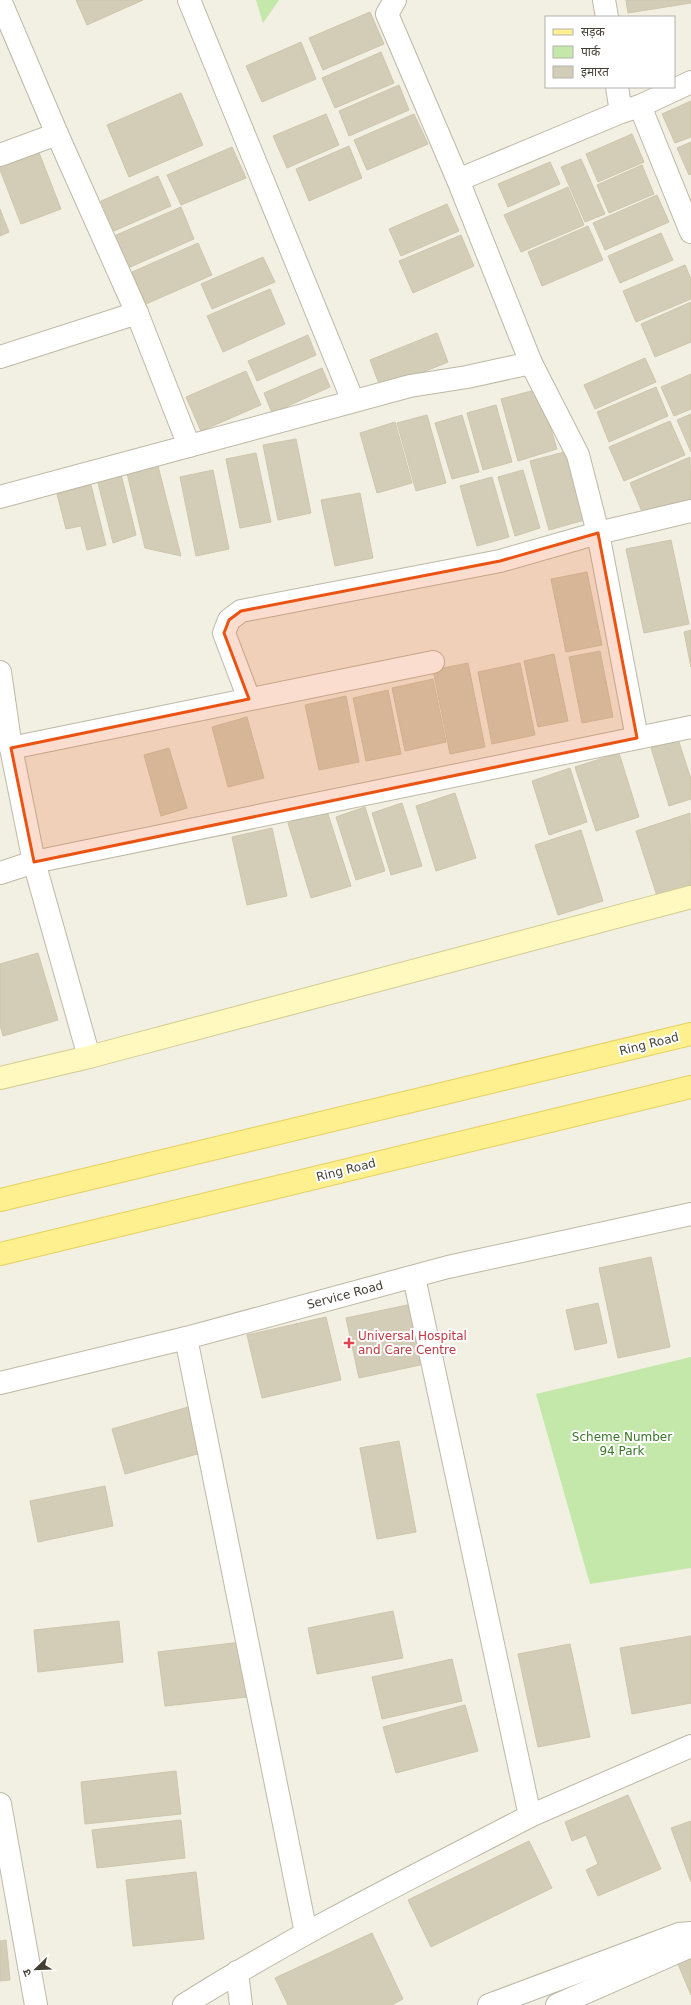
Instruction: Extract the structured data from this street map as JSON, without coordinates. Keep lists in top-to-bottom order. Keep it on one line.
{"streets":{"main road":["Ring Road"],"street":["Service Road"]},"parks":["Scheme Number 94 Park"],"places":{"health":["Universal Hospital and Care Centre"]},"legend":["सड़क","पार्क","इमारत"],"north":"bottom left"}
